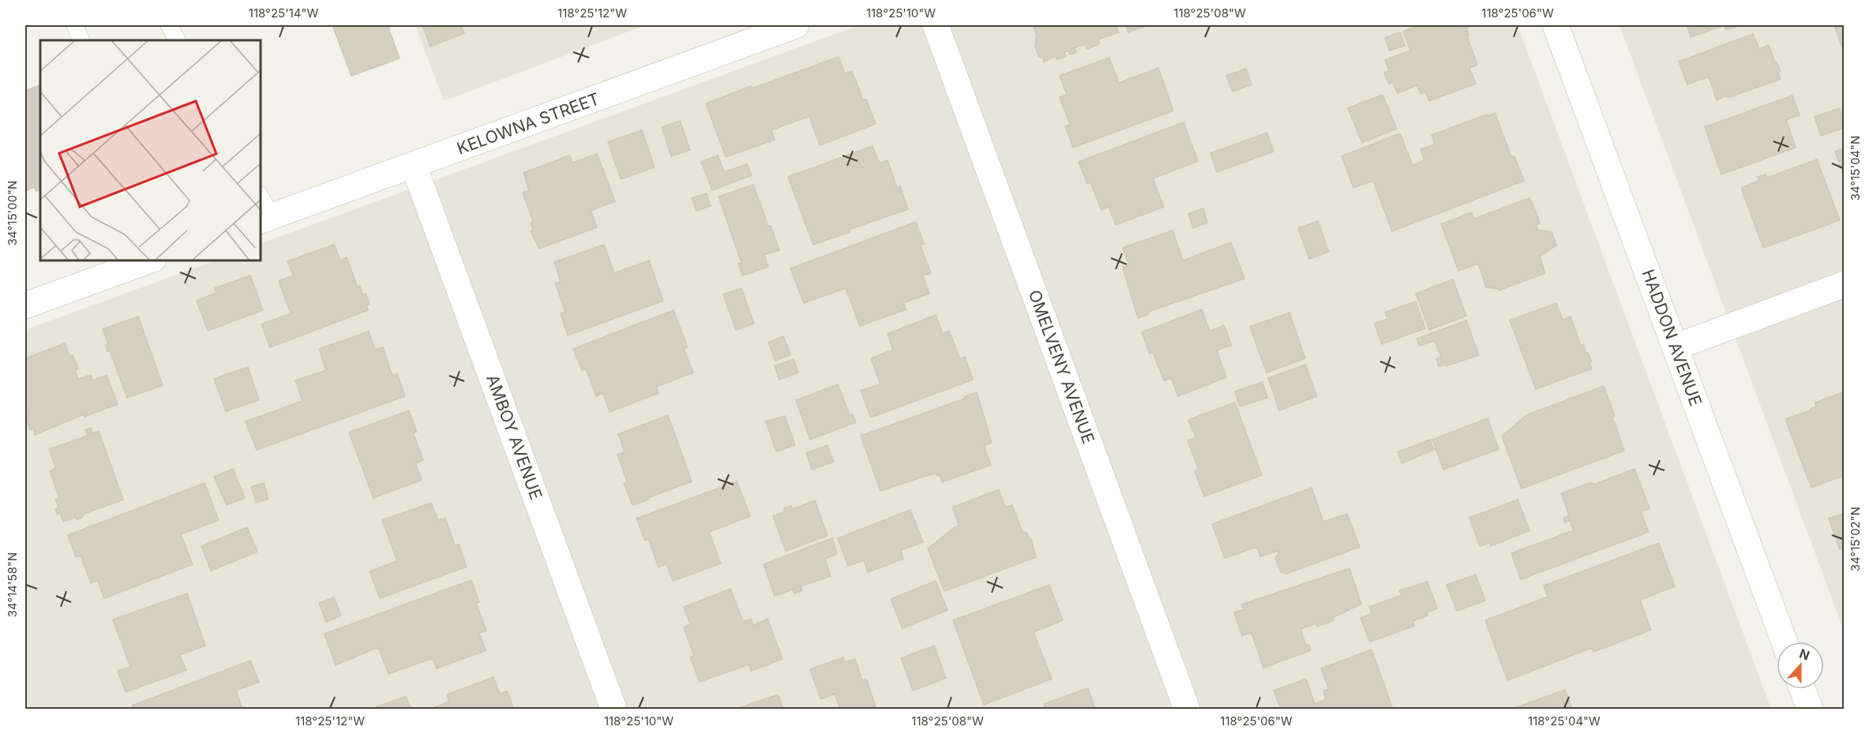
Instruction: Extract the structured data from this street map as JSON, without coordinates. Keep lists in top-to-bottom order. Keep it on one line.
{"streets":{"street":["KELOWNA STREET","HADDON AVENUE","OMELVENY AVENUE","AMBOY AVENUE"]},"crossings":[["KELOWNA STREET","AMBOY AVENUE"]],"north":"top","coordinates":["118°25'14\"W","118°25'12\"W","118°25'10\"W","118°25'08\"W","118°25'06\"W","34°15'04\"N","34°15'00\"N","34°15'02\"N","34°14'58\"N","118°25'04\"W"]}
